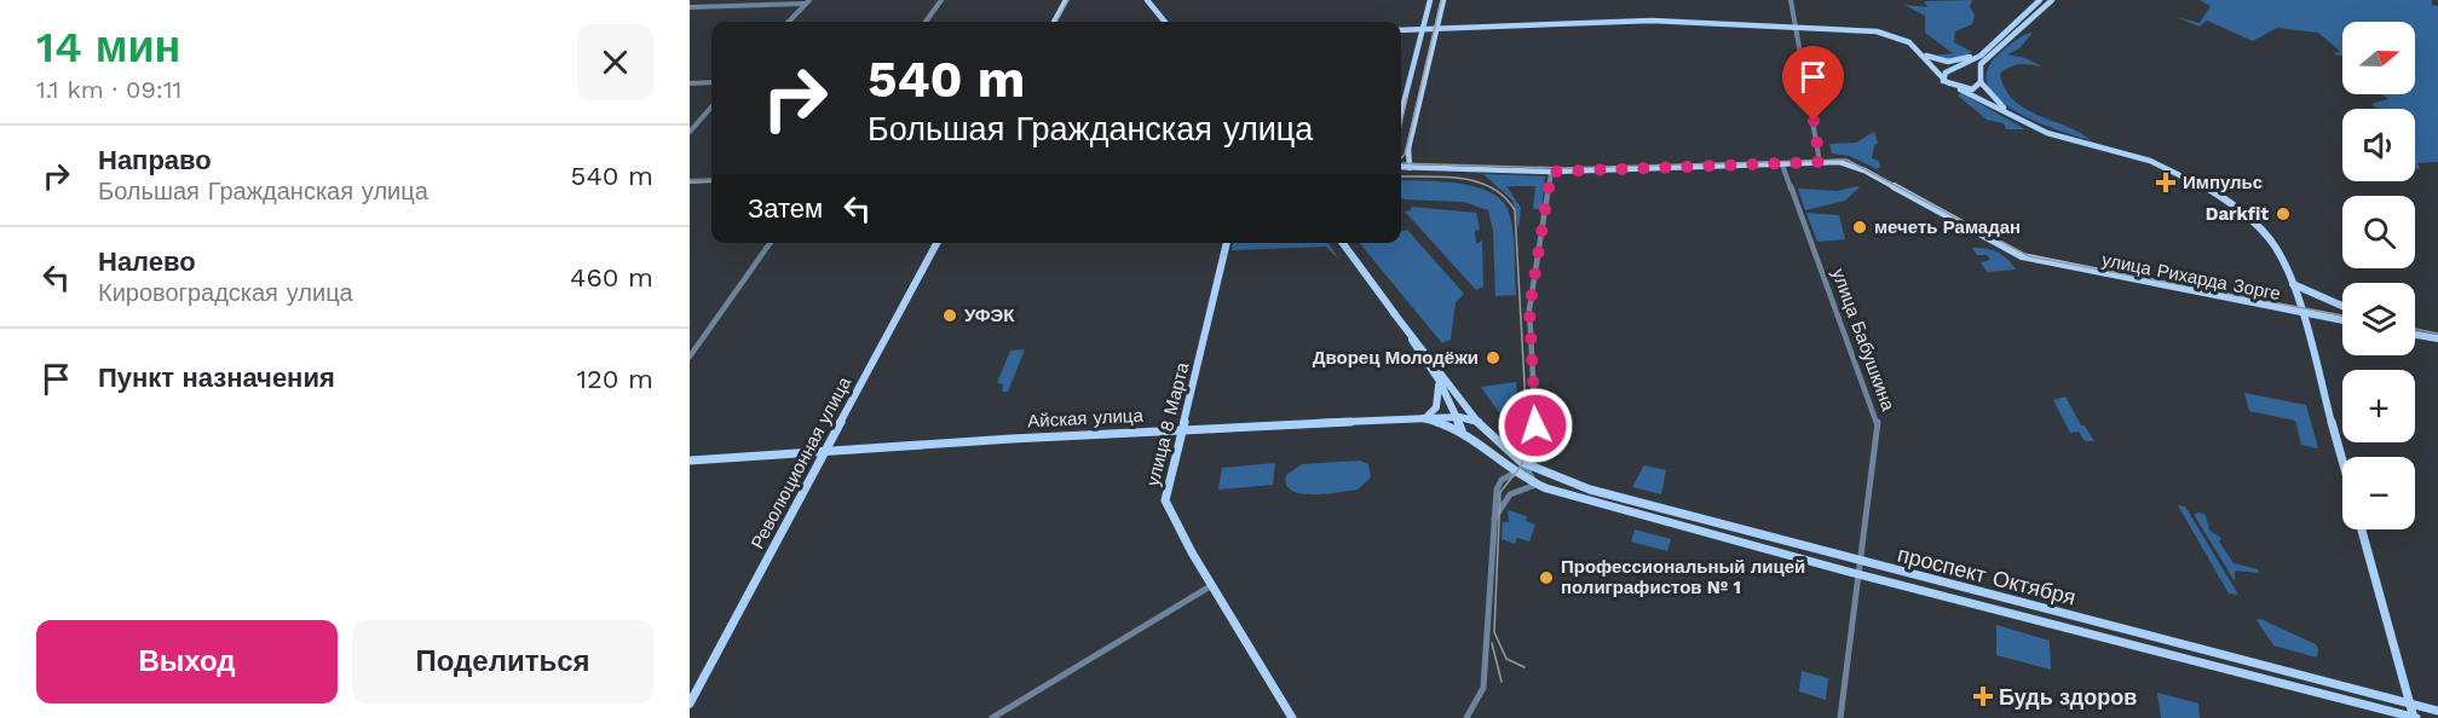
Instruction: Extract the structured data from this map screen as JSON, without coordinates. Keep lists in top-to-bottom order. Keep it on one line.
{"streets":{"main road":["улица Рихарда Зорге","Айская улица","улица 8 Марта","Революционная улица","проспект Октября"],"street":["улица Бабушкина"]},"crossings":[["улица Рихарда Зорге","улица Бабушкина"],["улица Бабушкина","проспект Октября"],["Айская улица","улица 8 Марта"],["Айская улица","Революционная улица"],["Айская улица","проспект Октября"]],"places":{"health":["Импульс","Будь здоров"],"other":["Darkfit","мечеть Рамадан","УФЭК","Дворец Молодёжи","Профессиональный лицей полиграфистов № 1"]},"north":"right","page":{"heading":["14 мин","1.1 km · 09:11"],"map_buttons":["+","−"],"turn":["540 m","Большая Гражданская улица"],"list":[{"name":"Направо","note":"Большая Гражданская улица","value":"540 m"},{"name":"Налево","note":"Кировоградская улица","value":"460 m"},{"name":"Пункт назначения","value":"120 m"}],"then":"Затем","buttons":["Выход","Поделиться"]}}
